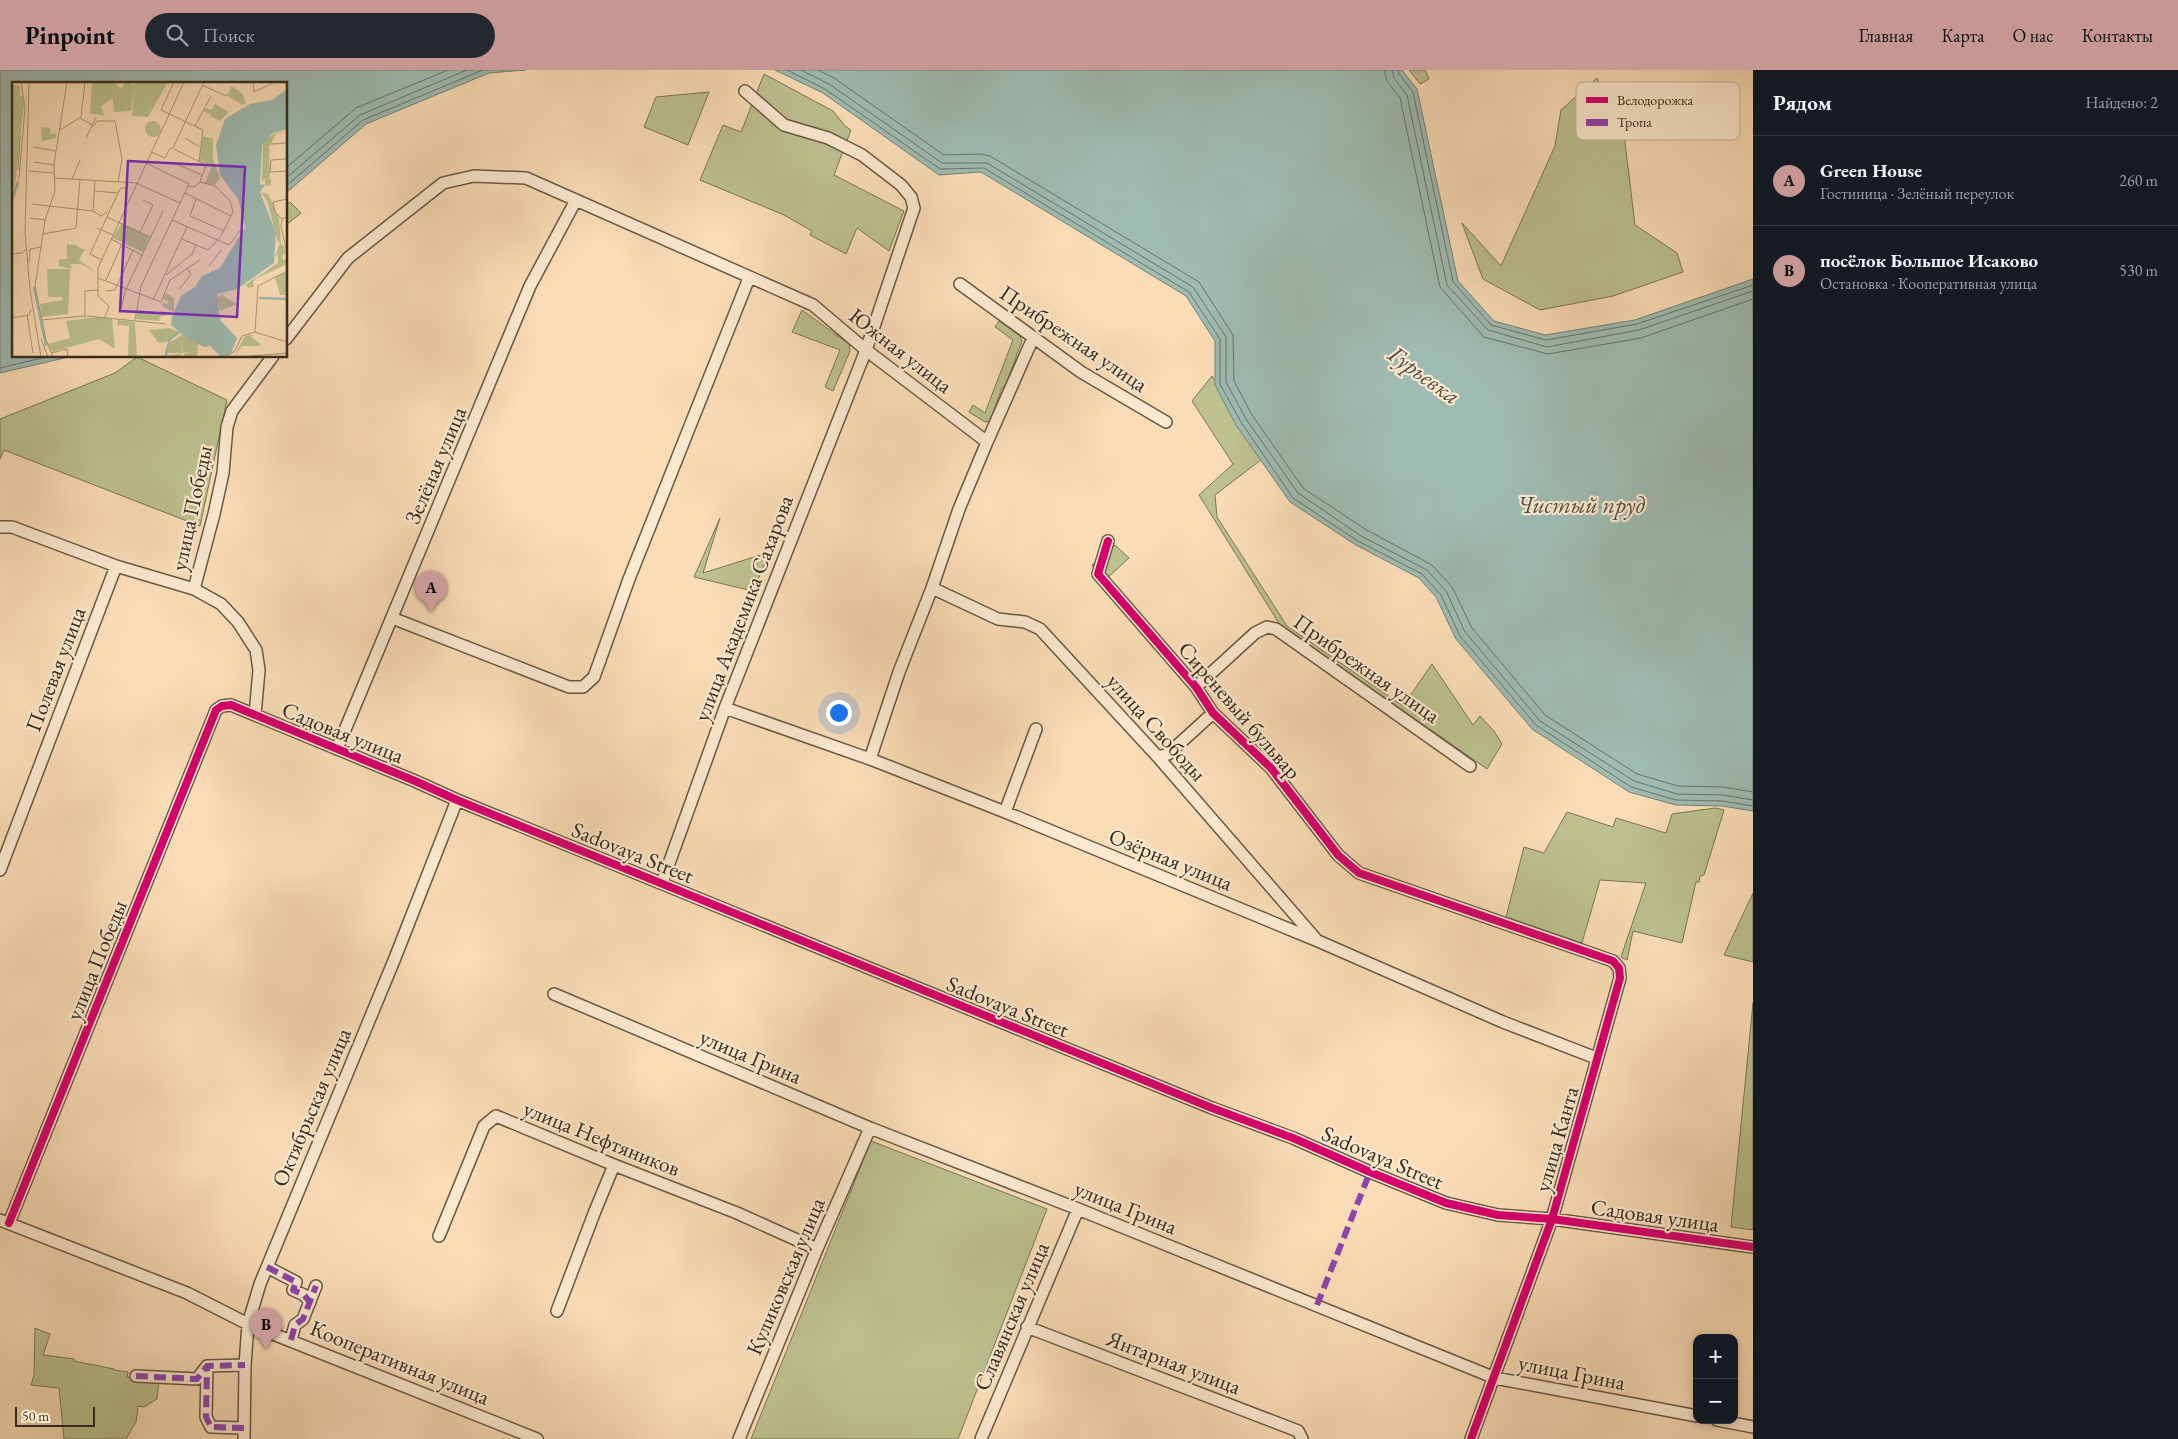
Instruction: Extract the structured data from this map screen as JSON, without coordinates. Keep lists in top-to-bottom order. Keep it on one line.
{"streets":{"street":["Прибрежная улица","Южная улица","Зелёная улица","улица Победы","улица Академика Сахарова","Полевая улица","Сиреневый бульвар","улица Свободы","Садовая улица","Sadovaya Street","Озёрная улица","улица Грина","Октябрьская улица","улица Нефтяников","улица Канта","Куликовская улица","Славянская улица","Кооперативная улица","Янтарная улица"]},"crossings":[["Прибрежная улица","Сиреневый бульвар"],["Южная улица","Зелёная улица"],["Южная улица","улица Академика Сахарова"],["Зелёная улица","Садовая улица"],["улица Победы","Садовая улица"],["улица Победы","Кооперативная улица"],["улица Академика Сахарова","Sadovaya Street"],["улица Академика Сахарова","Озёрная улица"],["Сиреневый бульвар","улица Канта"],["улица Свободы","Озёрная улица"],["Садовая улица","Sadovaya Street"],["Садовая улица","Октябрьская улица"],["Садовая улица","улица Канта"],["Sadovaya Street","Октябрьская улица"],["Sadovaya Street","улица Канта"],["Озёрная улица","улица Канта"],["улица Грина","улица Канта"],["улица Грина","Куликовская улица"],["улица Грина","Славянская улица"],["Октябрьская улица","Кооперативная улица"],["улица Нефтяников","Куликовская улица"],["Славянская улица","Янтарная улица"]],"water":["Гурьевка","Чистый пруд"],"legend":["Велодорожка","Тропа"],"scale_bar":"50 m","page":{"header":"Pinpoint","search":"Поиск","nav":["Главная","Карта","О нас","Контакты"],"heading":["Рядом","Найдено: 2"],"list":[{"mark":"A","name":"Green House","note":"Гостиница · Зелёный переулок","value":"260 m"},{"mark":"B","name":"посёлок Большое Исаково","note":"Остановка · Кооперативная улица","value":"530 m"}],"pins":["A","B"],"map_buttons":["+","−"],"scale":"50 m"}}
